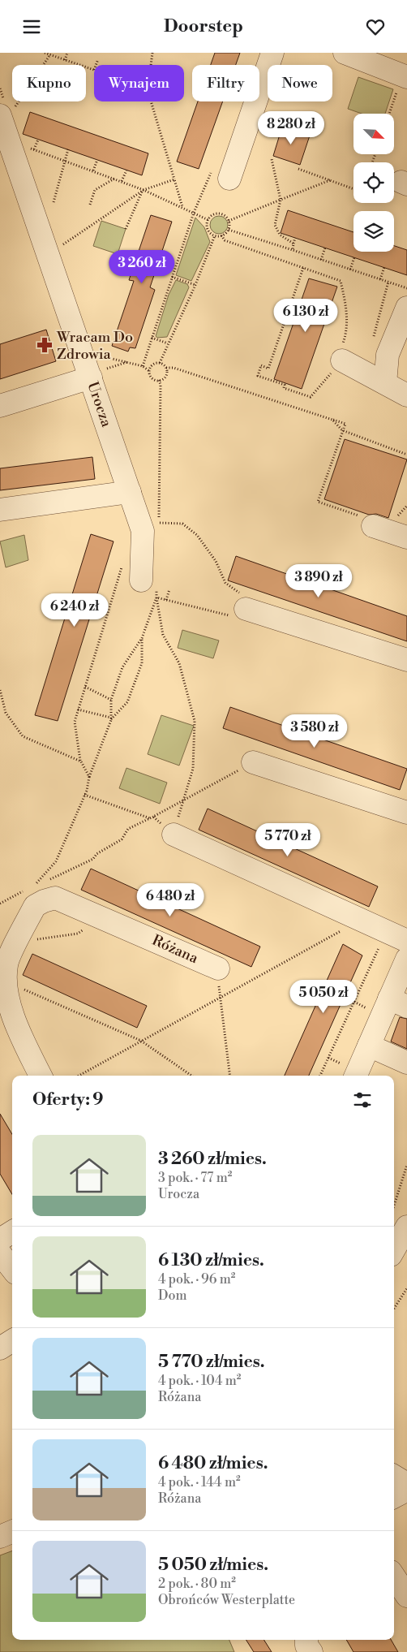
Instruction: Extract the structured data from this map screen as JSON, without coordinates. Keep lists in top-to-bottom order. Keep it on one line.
{"streets":{"street":["Urocza","Różana"]},"places":{"pharmacy":["Wracam Do Zdrowia"]},"north":"bottom right","page":{"header":"Doorstep","chip":["Kupno","Wynajem","Filtry","Nowe"],"price":["8 280 zł","3 260 zł","6 130 zł","3 890 zł","6 240 zł","3 580 zł","5 770 zł","6 480 zł","5 050 zł"],"heading":"Oferty: 9","list":[{"name":"3 260 zł/mies.","note":"3 pok. · 77 m² · Urocza"},{"name":"6 130 zł/mies.","note":"4 pok. · 96 m² · Dom"},{"name":"5 770 zł/mies.","note":"4 pok. · 104 m² · Różana"},{"name":"6 480 zł/mies.","note":"4 pok. · 144 m² · Różana"},{"name":"5 050 zł/mies.","note":"2 pok. · 80 m² · Obrońców Westerplatte"}]}}
